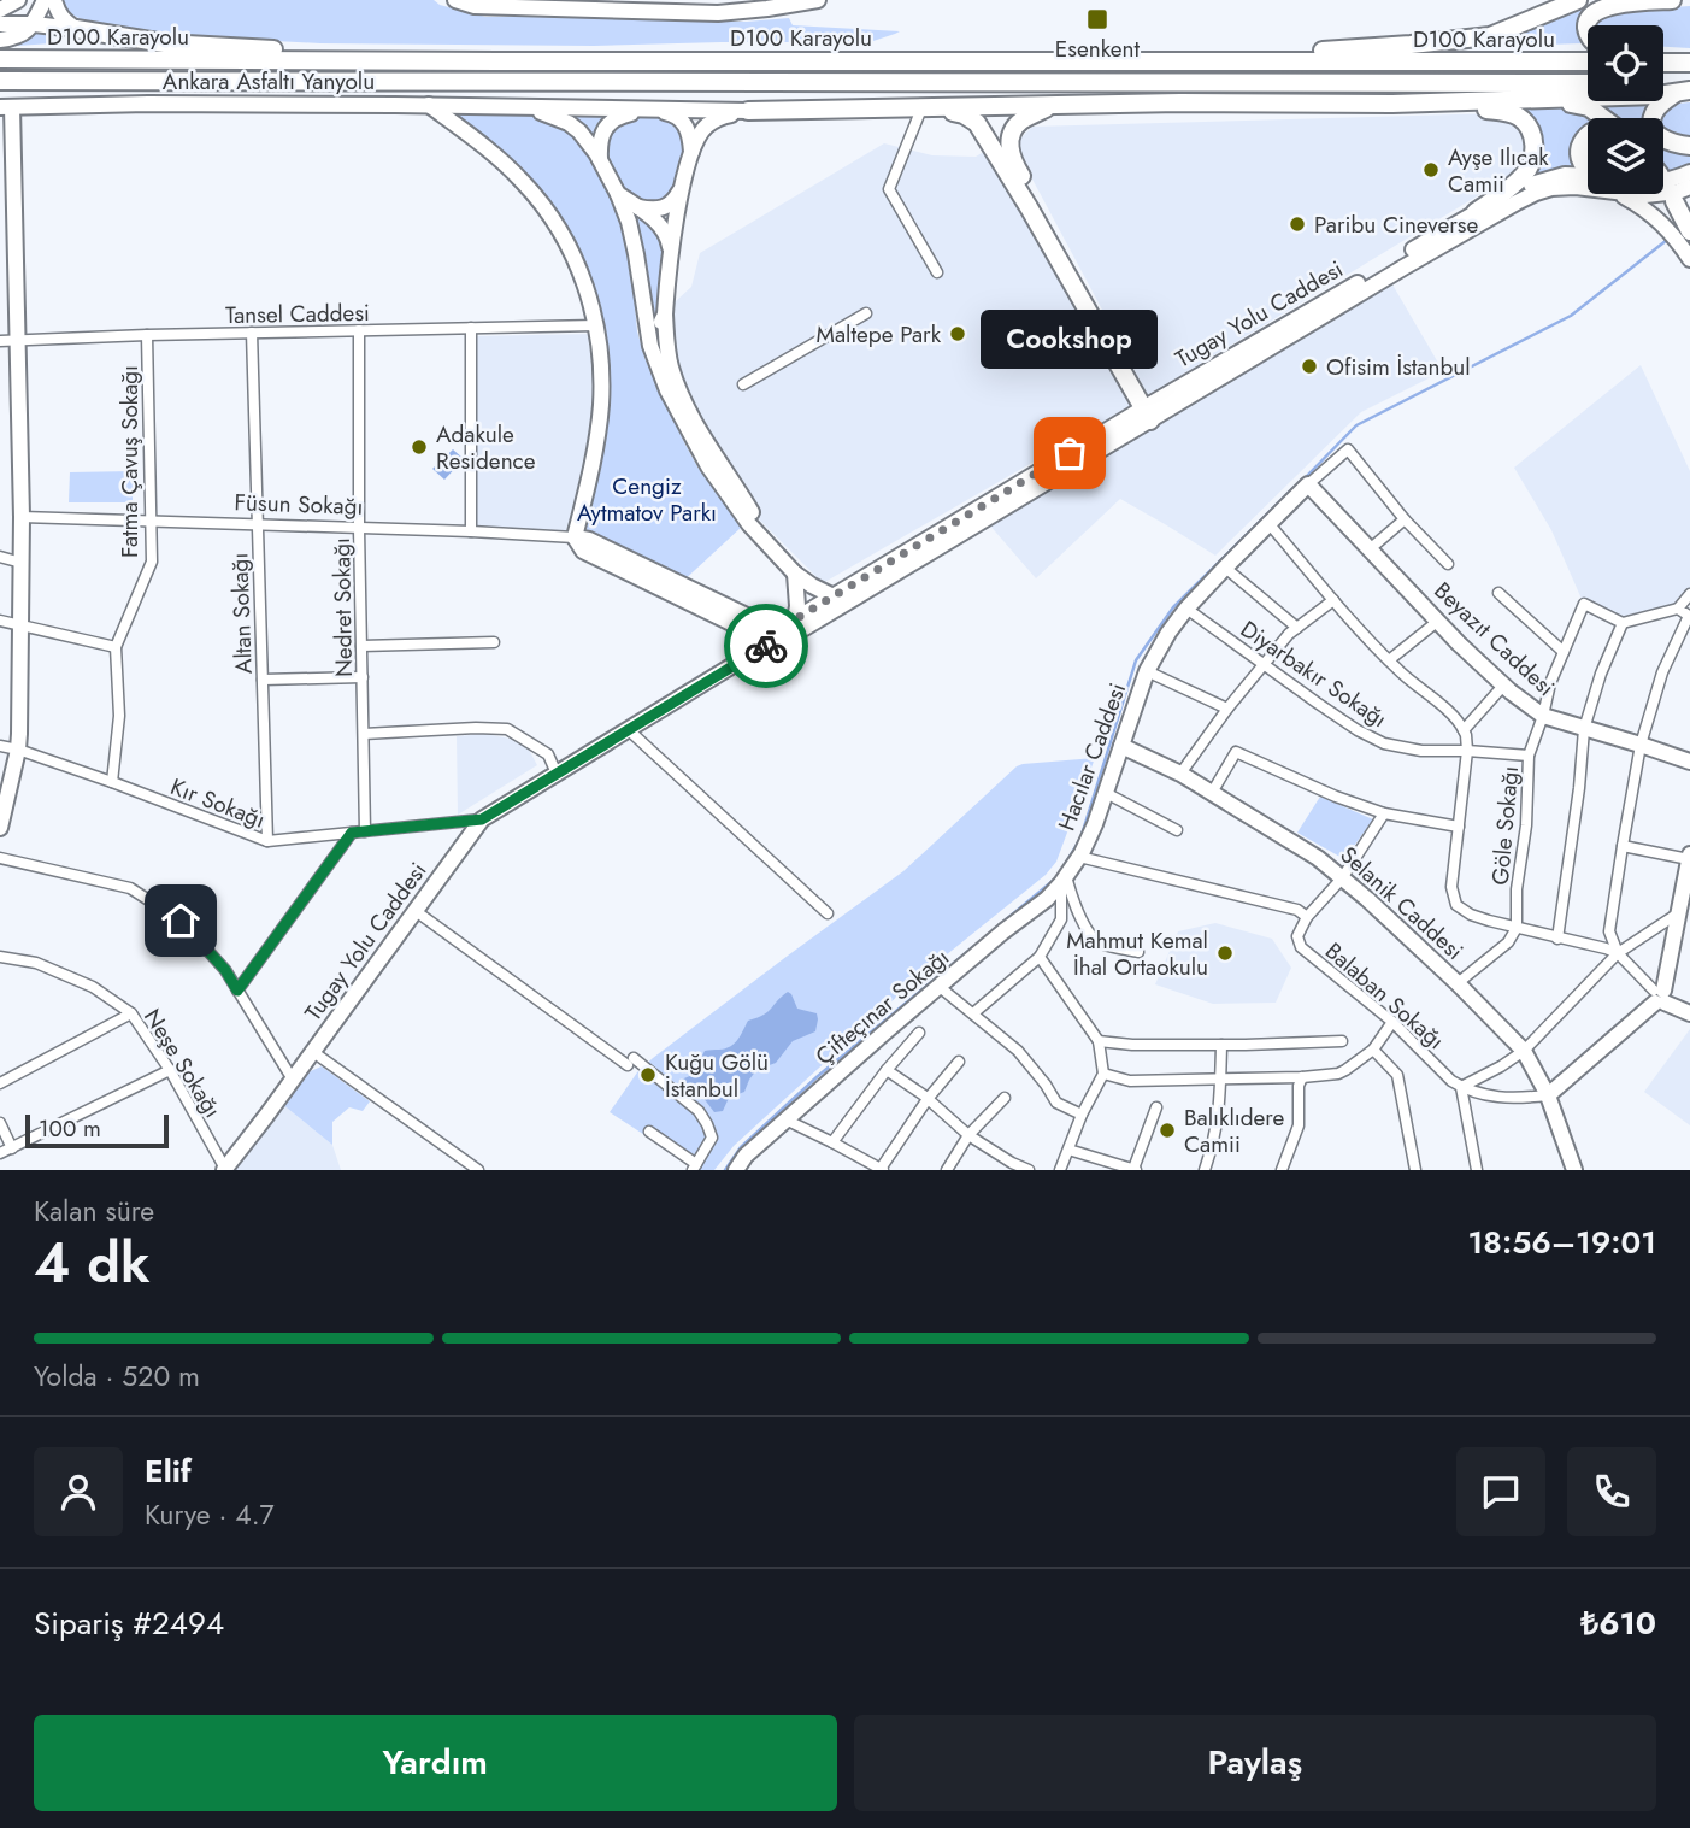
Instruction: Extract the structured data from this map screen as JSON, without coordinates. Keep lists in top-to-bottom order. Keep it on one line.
{"streets":{"highway":["D100 Karayolu"],"main road":["Ankara Asfaltı Yanyolu","Tugay Yolu Caddesi","Beyazıt Caddesi","Hacılar Caddesi","Selanik Caddesi","Çifteçınar Sokağı"],"street":["Tansel Caddesi","Fatma Çavuş Sokağı","Füsun Sokağı","Nedret Sokağı","Altan Sokağı","Diyarbakır Sokağı","Kır Sokağı","Göle Sokağı","Balaban Sokağı","Neşe Sokağı"]},"crossings":[["Tansel Caddesi","Fatma Çavuş Sokağı"],["Tansel Caddesi","Nedret Sokağı"],["Tansel Caddesi","Altan Sokağı"],["Tugay Yolu Caddesi","Kır Sokağı"],["Tugay Yolu Caddesi","Neşe Sokağı"],["Fatma Çavuş Sokağı","Füsun Sokağı"],["Fatma Çavuş Sokağı","Kır Sokağı"],["Füsun Sokağı","Nedret Sokağı"],["Füsun Sokağı","Altan Sokağı"],["Nedret Sokağı","Kır Sokağı"],["Altan Sokağı","Kır Sokağı"],["Beyazıt Caddesi","Hacılar Caddesi"],["Beyazıt Caddesi","Göle Sokağı"],["Diyarbakır Sokağı","Hacılar Caddesi"],["Diyarbakır Sokağı","Göle Sokağı"],["Hacılar Caddesi","Selanik Caddesi"],["Hacılar Caddesi","Çifteçınar Sokağı"],["Selanik Caddesi","Balaban Sokağı"]],"parks":["Cengiz Aytmatov Parkı"],"places":{"transit":["Esenkent"],"other":["Ayşe Ilıcak Camii","Paribu Cineverse","Maltepe Park","Ofisim İstanbul","Adakule Residence","Cookshop","Mahmut Kemal İhal Ortaokulu","Kuğu Gölü İstanbul","Balıklıdere Camii"]},"scale_bar":"100 m","page":{"bubble":"Cookshop","scale":"100 m","heading":["4 dk","Kalan süre","18:56–19:01"],"panel":["Elif","Kurye · 4.7","Sipariş #2494","₺610"],"bar":"Yolda · 520 m","buttons":["Yardım","Paylaş"]}}
